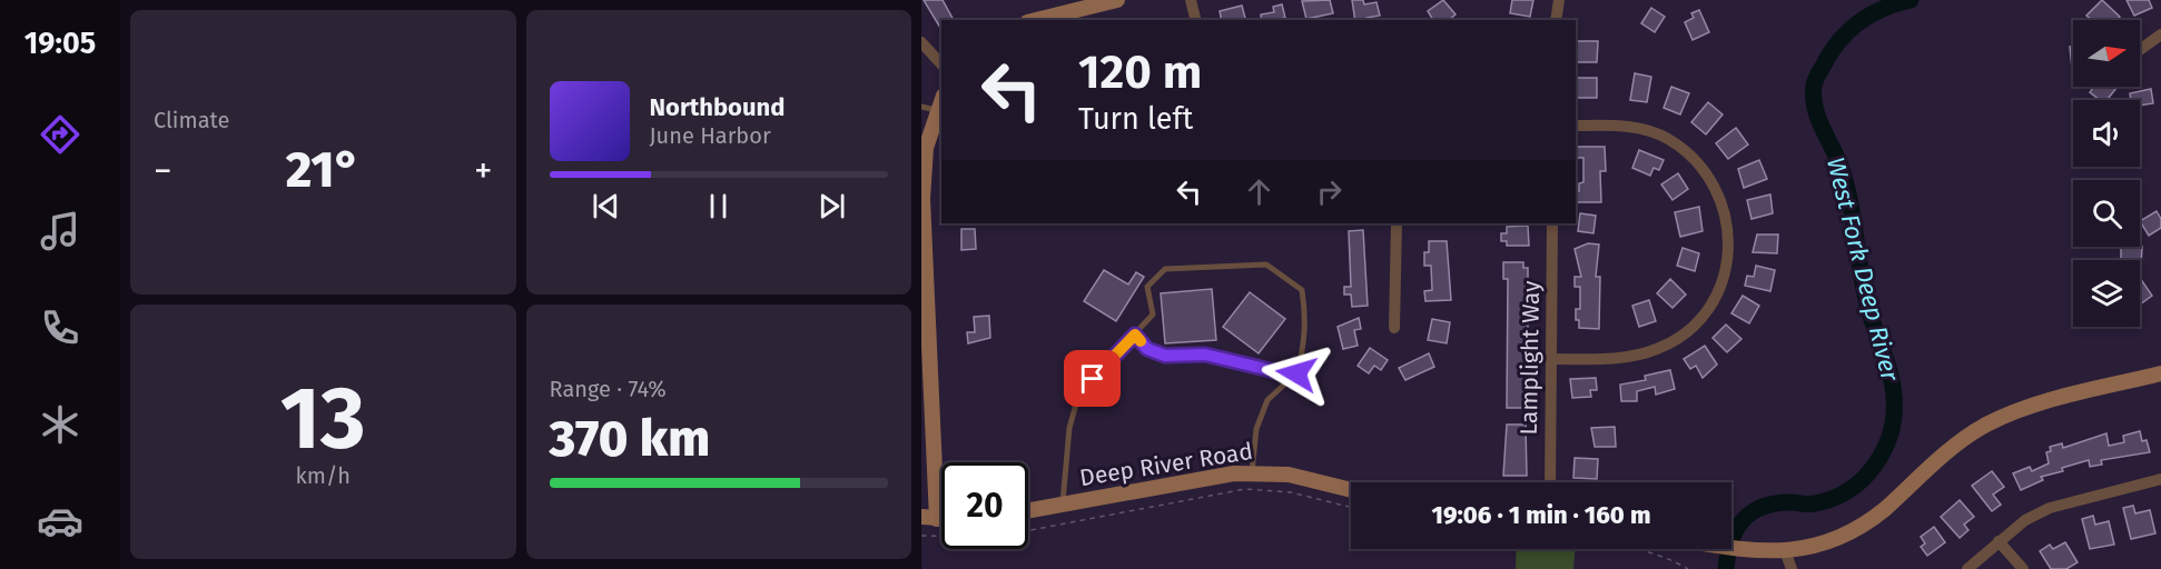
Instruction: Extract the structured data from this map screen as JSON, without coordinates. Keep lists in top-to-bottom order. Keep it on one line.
{"streets":{"street":["Lamplight Way","Deep River Road"]},"water":["West Fork Deep River"],"north":"right","page":{"tabs":"19:05","tile":["Climate",["13","km/h"],["Range · 74%","370 km"]],"turn":["120 m","Turn left"],"song":["Northbound","June Harbor"],"heat":["−","21°","+"],"limit":"20","trip":"19:06 · 1 min · 160 m"}}
